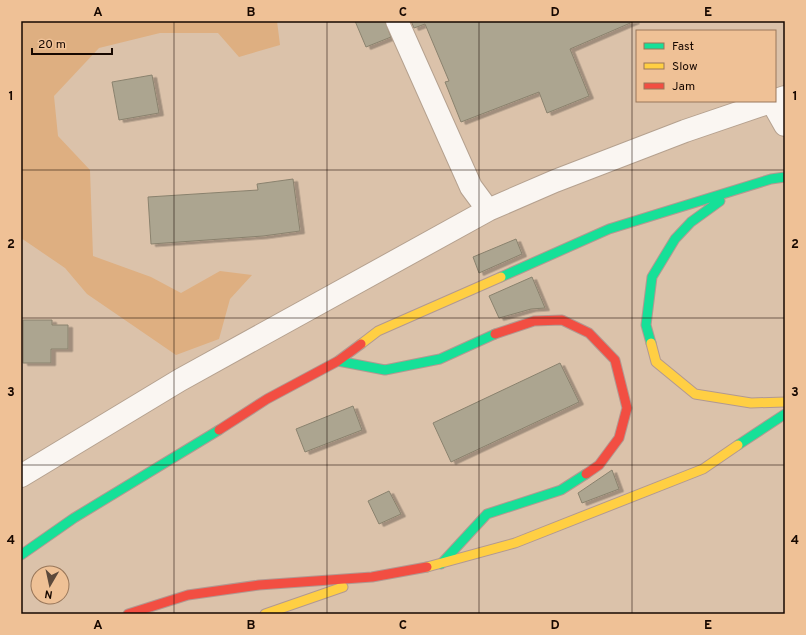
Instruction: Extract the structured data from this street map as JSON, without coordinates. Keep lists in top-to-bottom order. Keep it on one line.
{"legend":["Fast","Slow","Jam"],"scale_bar":"20 m","north":"bottom","grid":{"columns":["A","B","C","D","E"],"rows":["1","2","3","4"]}}
